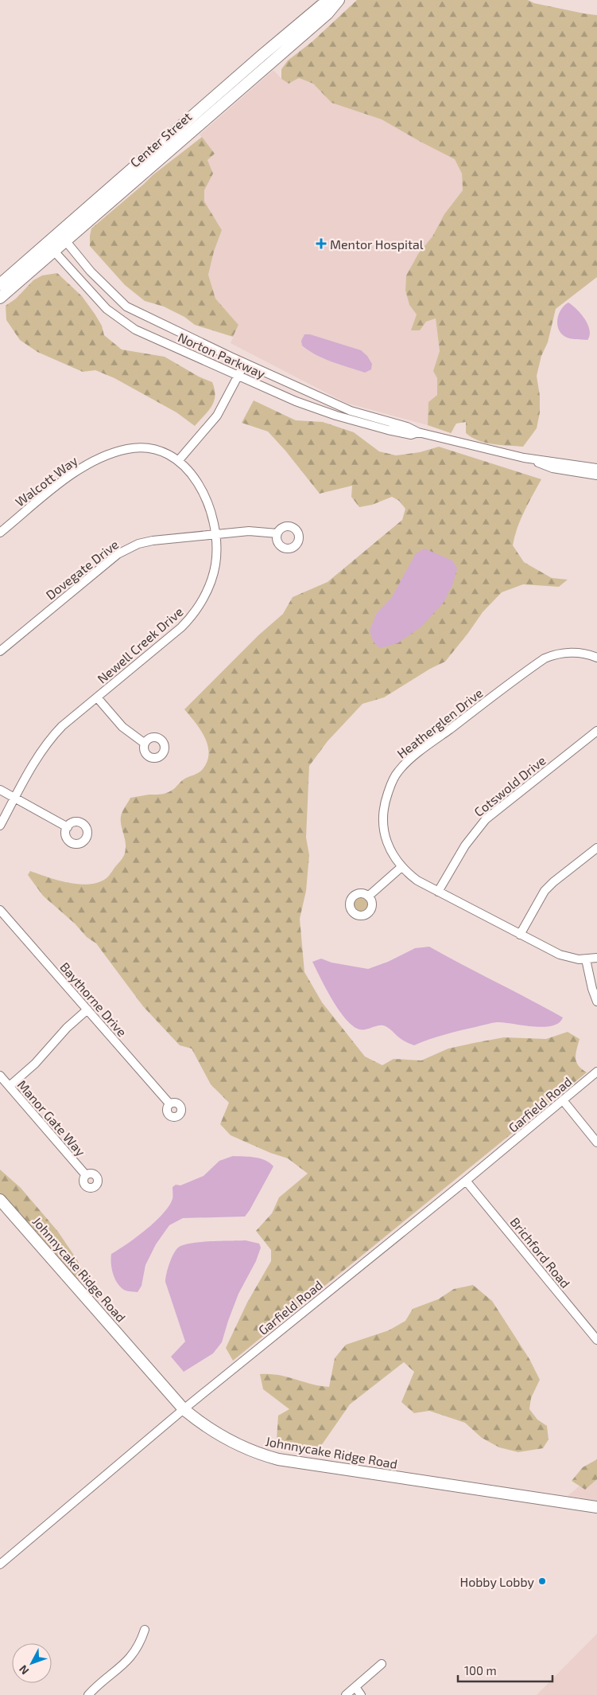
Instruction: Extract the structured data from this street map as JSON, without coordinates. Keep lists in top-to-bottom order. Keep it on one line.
{"streets":{"main road":["Center Street","Johnnycake Ridge Road"],"street":["Norton Parkway","Walcott Way","Dovegate Drive","Newell Creek Drive","Heatherglen Drive","Cotswold Drive","Baythorne Drive","Garfield Road","Manor Gate Way","Brichford Road"]},"crossings":[["Center Street","Norton Parkway"],["Walcott Way","Newell Creek Drive"],["Dovegate Drive","Newell Creek Drive"],["Heatherglen Drive","Cotswold Drive"],["Garfield Road","Brichford Road"],["Garfield Road","Johnnycake Ridge Road"]],"places":{"health":["Mentor Hospital"],"other":["Hobby Lobby"]},"scale_bar":"100 m","north":"bottom left"}
